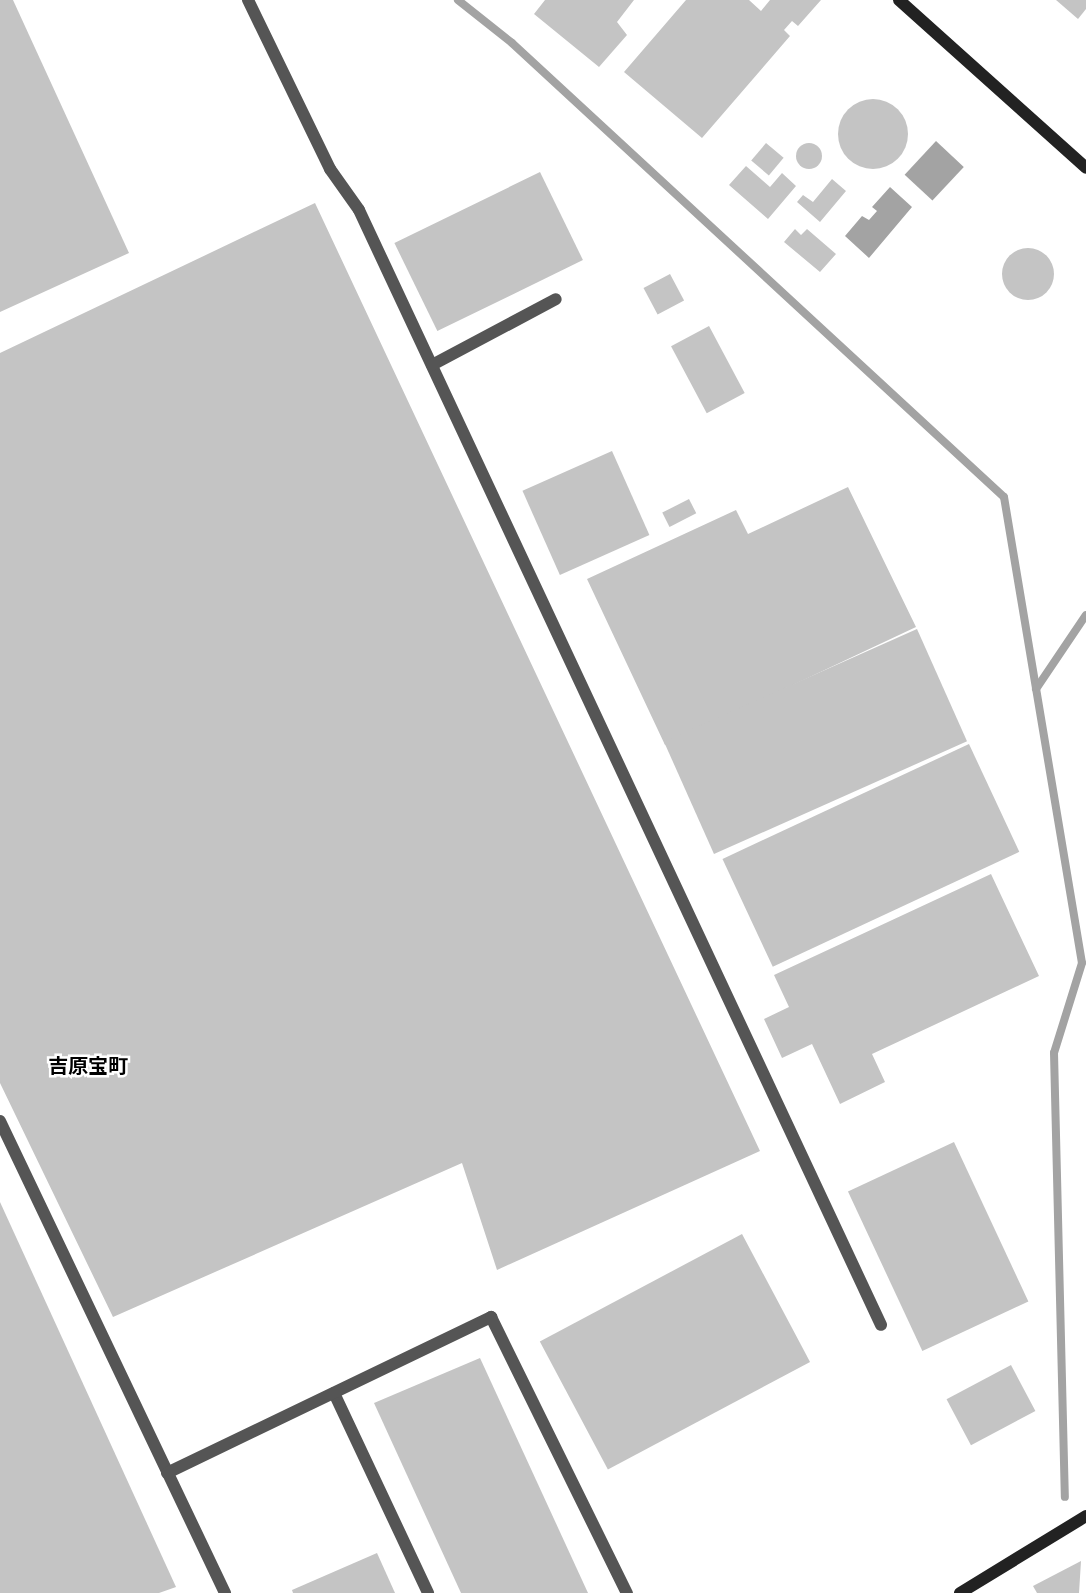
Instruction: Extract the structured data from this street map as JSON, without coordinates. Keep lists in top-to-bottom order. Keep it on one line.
{"districts":["吉原宝町"]}
